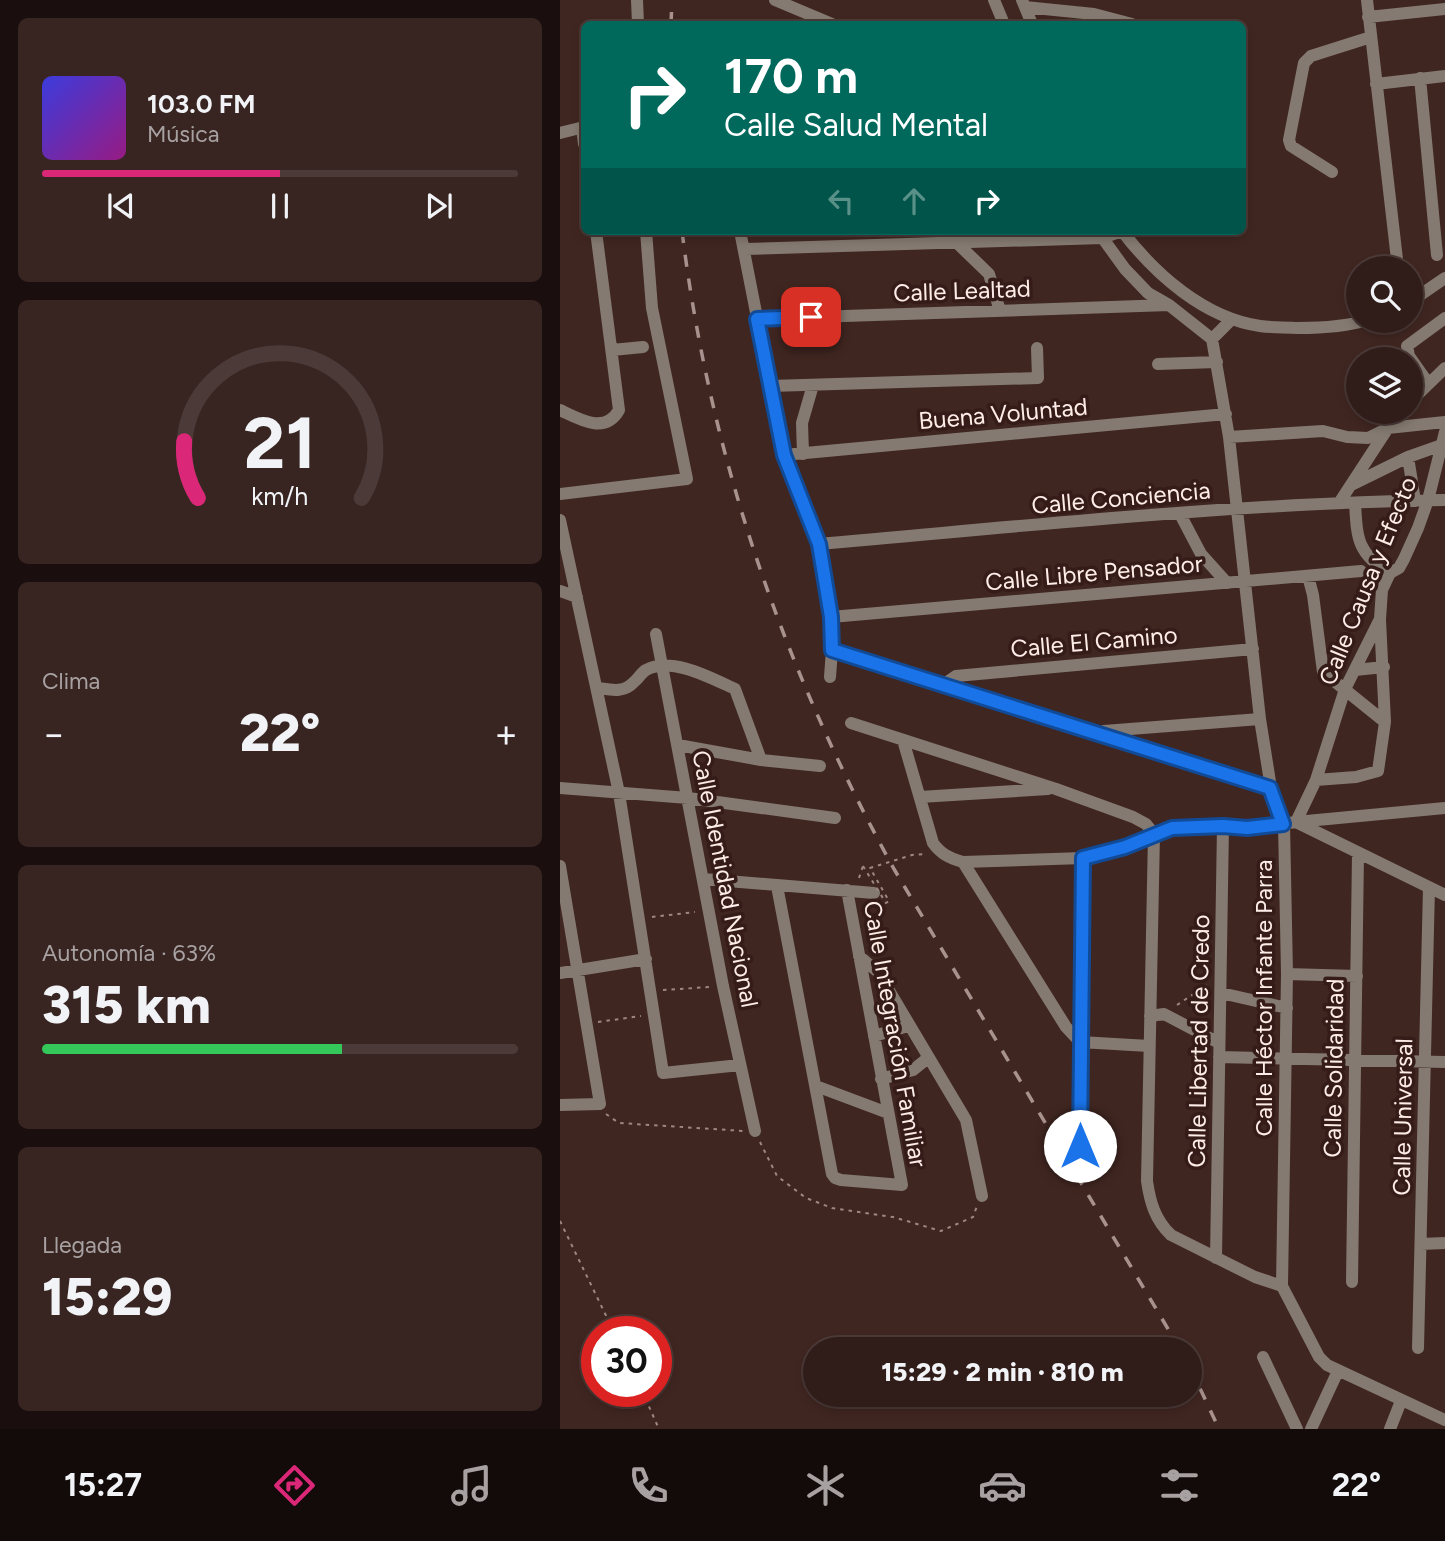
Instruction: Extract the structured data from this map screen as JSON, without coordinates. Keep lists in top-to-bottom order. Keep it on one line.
{"streets":{"street":["Calle Lealtad","Buena Voluntad","Calle Conciencia","Calle Libre Pensador","Calle Causa y Efecto","Calle El Camino","Calle Identidad Nacional","Calle Héctor Infante Parra","Calle Integración Familiar","Calle Libertad de Credo","Calle Solidaridad","Calle Universal"]},"crossings":[["Buena Voluntad","Calle Héctor Infante Parra"],["Calle Conciencia","Calle Causa y Efecto"],["Calle Conciencia","Calle Héctor Infante Parra"],["Calle Libre Pensador","Calle Héctor Infante Parra"],["Calle Causa y Efecto","Calle Héctor Infante Parra"],["Calle El Camino","Calle Héctor Infante Parra"]],"page":{"turn":["170 m","Calle Salud Mental"],"song":["103.0 FM","Música"],"tile":["Clima",["Autonomía · 63%","315 km"],["Llegada","15:29"]],"heat":["−","22°","+"],"limit":"30","trip":"15:29 · 2 min · 810 m","tabs":["15:27","22°"],"gauge":["21","km/h"]}}
